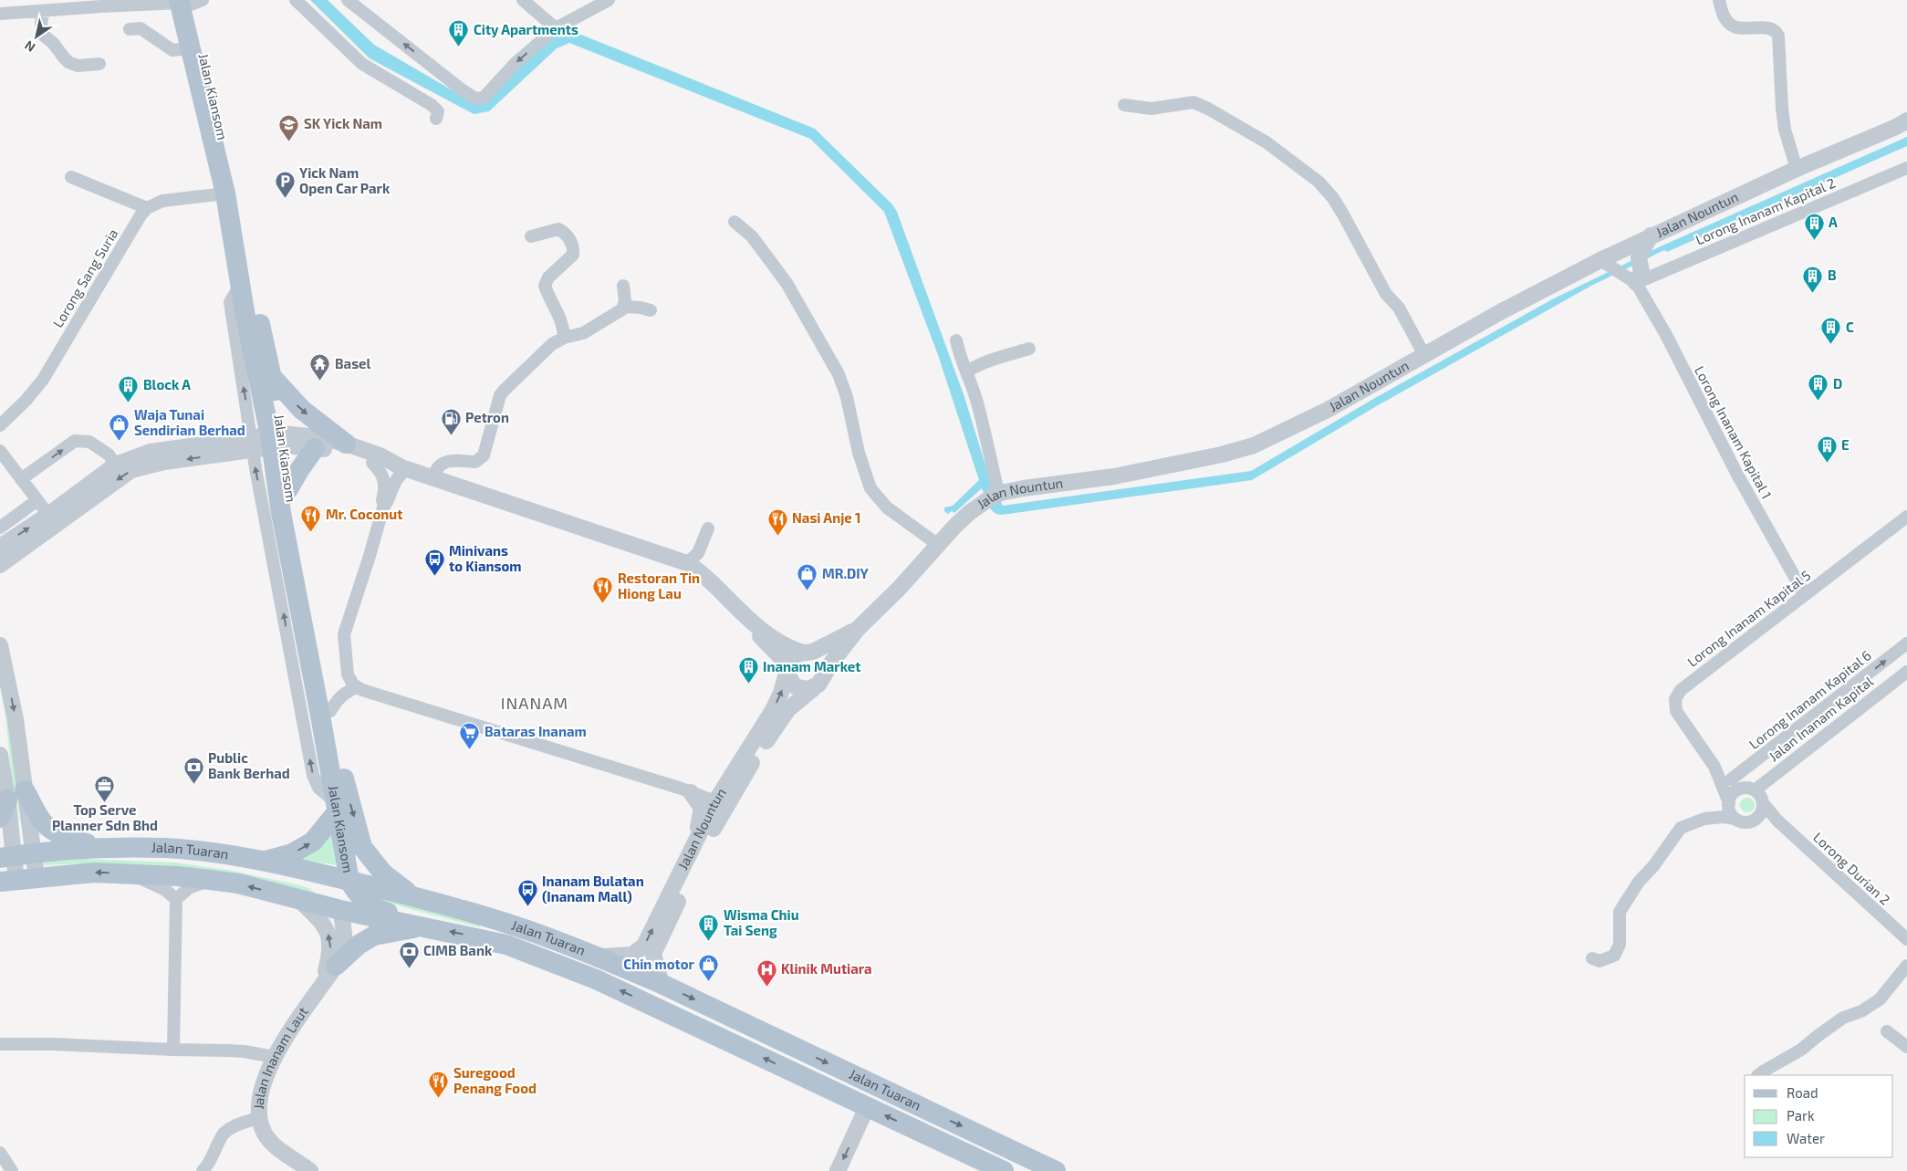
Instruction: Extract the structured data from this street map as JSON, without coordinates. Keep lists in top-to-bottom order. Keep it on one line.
{"streets":{"main road":["Jalan Kiansom","Jalan Tuaran"],"street":["Lorong Inanam Kapital 2","Jalan Nountun","Lorong Sang Suria","Lorong Inanam Kapital 1","Lorong Inanam Kapital 5","Lorong Inanam Kapital 6","Jalan Inanam Kapital","Lorong Durian 2","Jalan Inanam Laut"]},"crossings":[["Jalan Kiansom","Jalan Tuaran"],["Lorong Inanam Kapital 2","Lorong Inanam Kapital 1"],["Jalan Nountun","Jalan Tuaran"],["Lorong Inanam Kapital 1","Lorong Inanam Kapital 5"],["Lorong Inanam Kapital 5","Lorong Inanam Kapital 6"],["Lorong Inanam Kapital 5","Jalan Inanam Kapital"],["Lorong Inanam Kapital 5","Lorong Durian 2"],["Jalan Inanam Kapital","Lorong Durian 2"],["Jalan Tuaran","Jalan Inanam Laut"]],"one_way":["Lorong Inanam Kapital 6"],"districts":["INANAM"],"places":{"building":["City Apartments","A","B","C","D","Block A","E","Inanam Market","Wisma Chiu Tai Seng"],"school or university":["SK Yick Nam"],"parking":["Yick Nam Open Car Park"],"temple":["Basel"],"fuel station":["Petron"],"shop":["Waja Tunai Sendirian Berhad","MR.DIY","Chin motor"],"restaurant":["Mr. Coconut","Nasi Anje 1","Restoran Tin Hiong Lau","Suregood Penang Food"],"bus stop":["Minivans to Kiansom","Inanam Bulatan (Inanam Mall)"],"supermarket":["Bataras Inanam"],"bank":["Public Bank Berhad","CIMB Bank"],"office":["Top Serve Planner Sdn Bhd"],"hospital":["Klinik Mutiara"]},"legend":["Road","Park","Water"],"north":"bottom left"}
